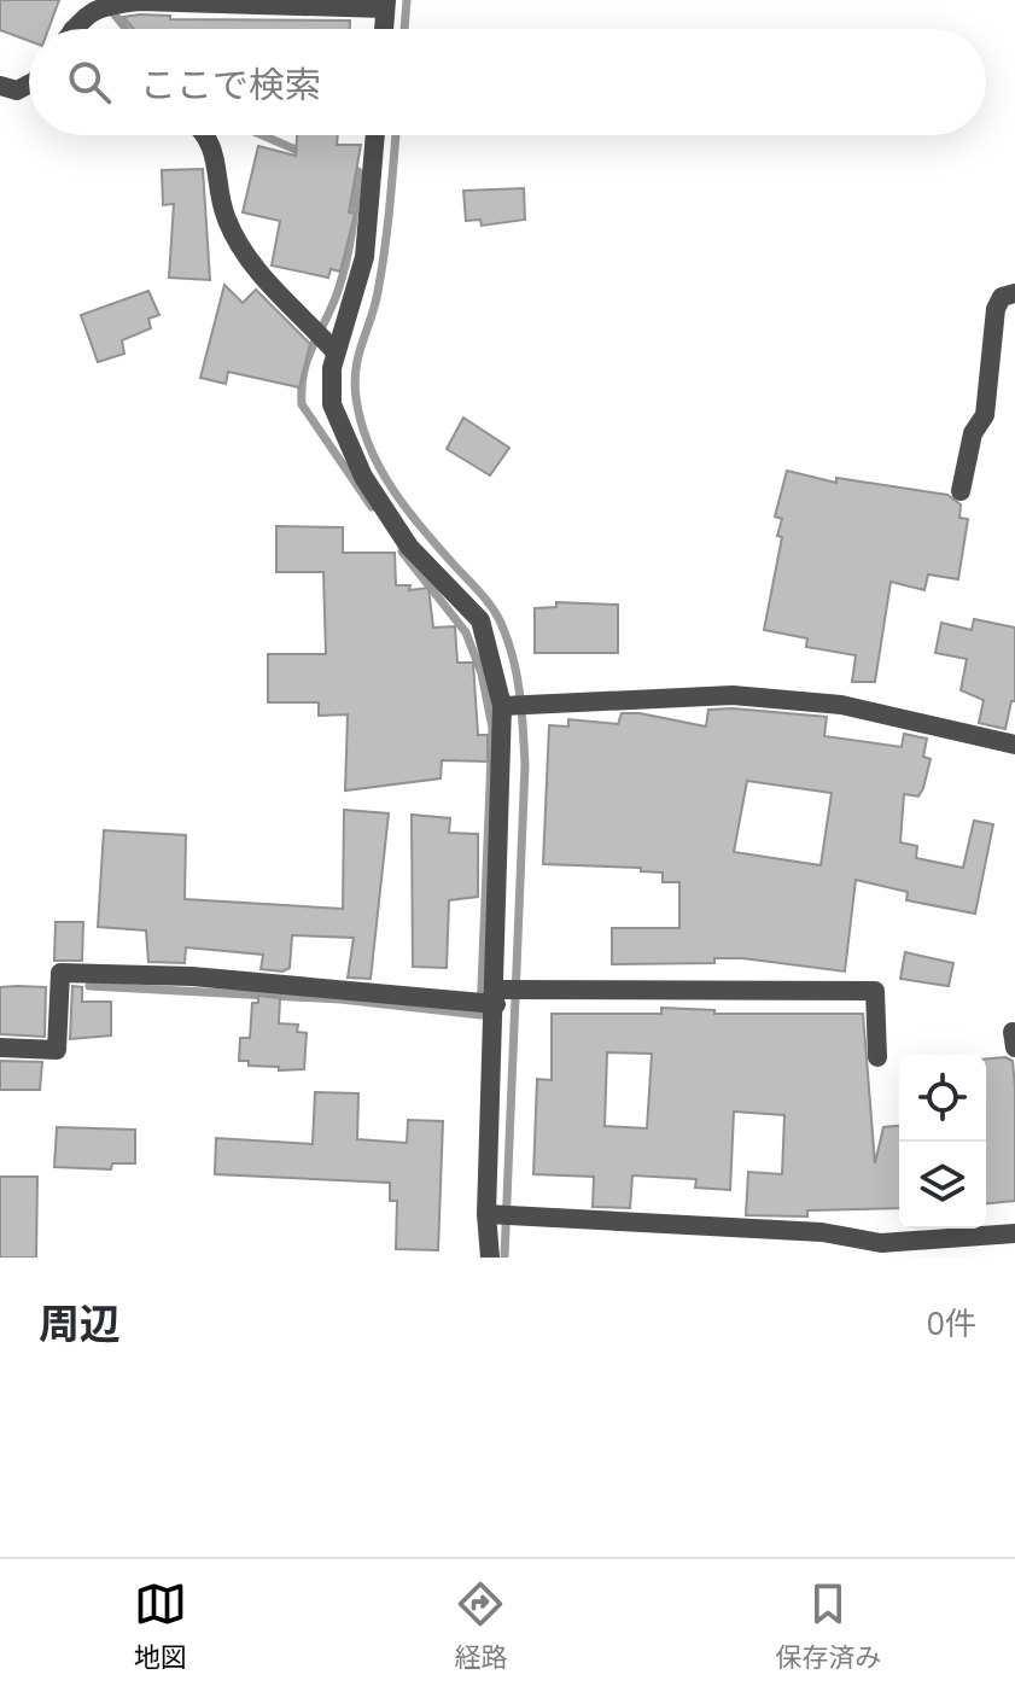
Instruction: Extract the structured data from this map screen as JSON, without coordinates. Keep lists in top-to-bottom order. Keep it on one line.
{"page":{"search":"ここで検索","heading":["周辺","0件"],"nav":["地図","経路","保存済み"]}}
